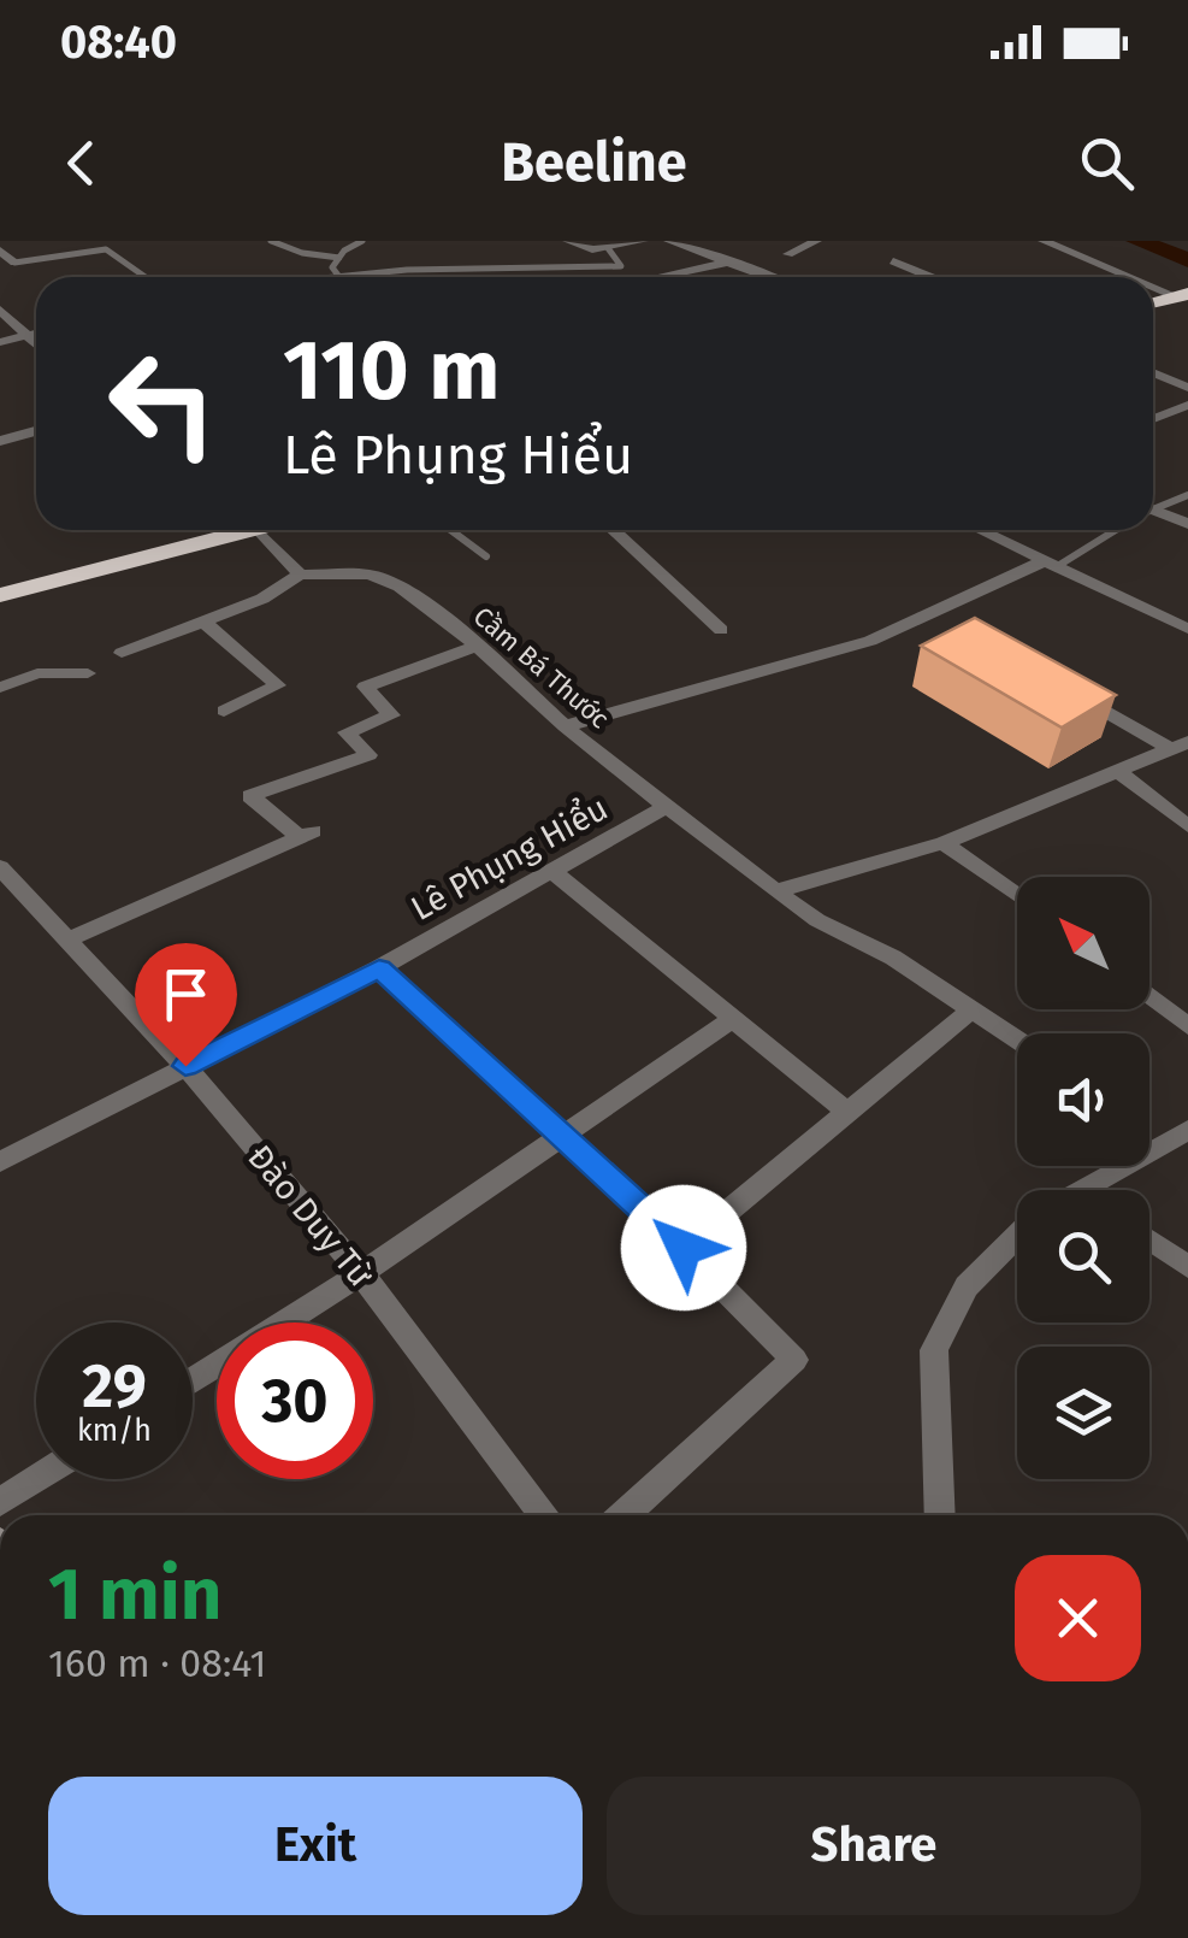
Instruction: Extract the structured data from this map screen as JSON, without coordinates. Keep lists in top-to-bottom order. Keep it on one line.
{"streets":{"street":["Cầm Bá Thước","Lê Phụng Hiểu","Đào Duy Từ"]},"crossings":[["Cầm Bá Thước","Lê Phụng Hiểu"],["Lê Phụng Hiểu","Đào Duy Từ"]],"north":"top left","page":{"status":"08:40","header":"Beeline","turn":["110 m","Lê Phụng Hiểu"],"speed":"29 km/h","limit":"30","heading":["1 min","160 m · 08:41"],"buttons":["Exit","Share"]}}
